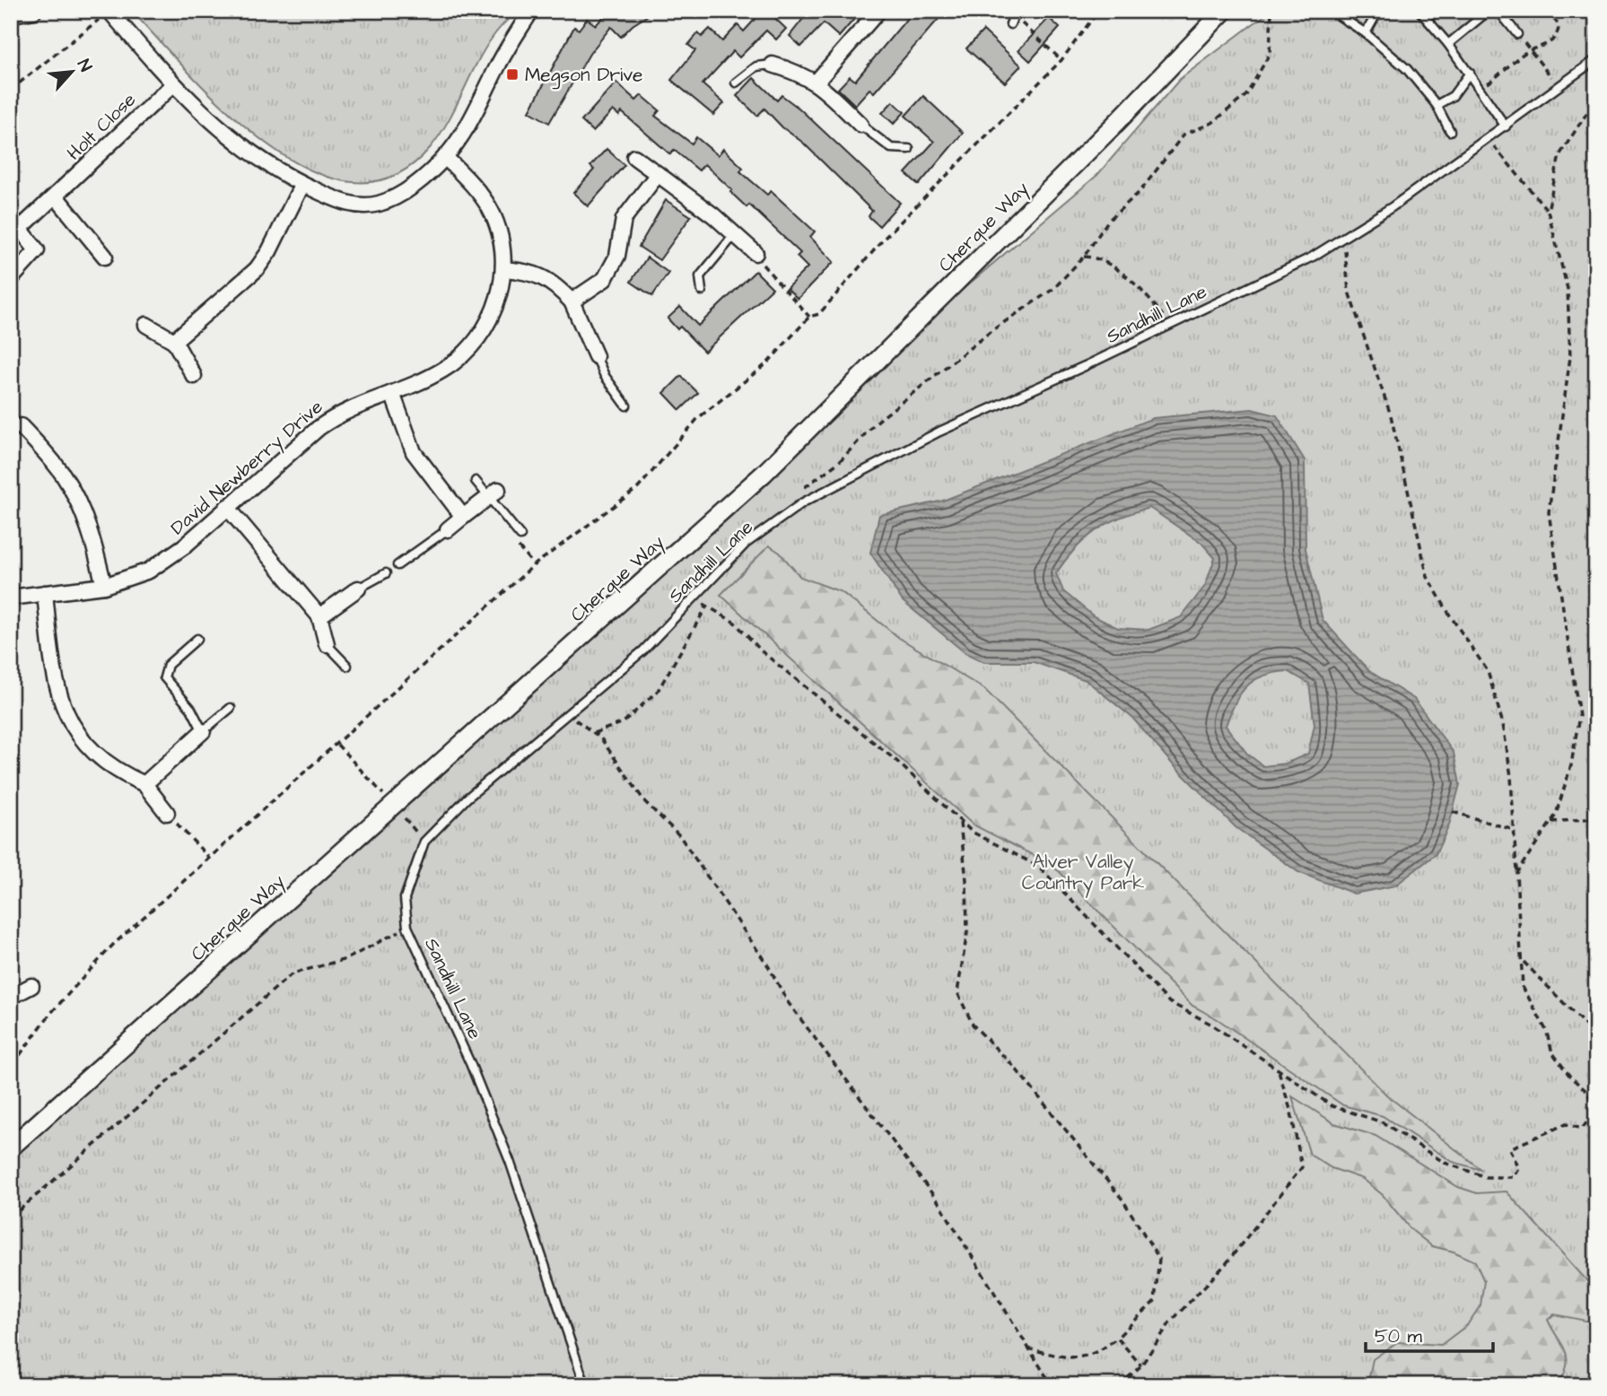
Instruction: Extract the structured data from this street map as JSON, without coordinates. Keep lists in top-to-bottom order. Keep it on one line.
{"streets":{"street":["Holt Close","Cherque Way","David Newberry Drive"],"lane":["Sandhill Lane"]},"parks":["Alver Valley Country Park"],"places":{"transit":["Megson Drive"]},"scale_bar":"50 m","north":"top right"}
